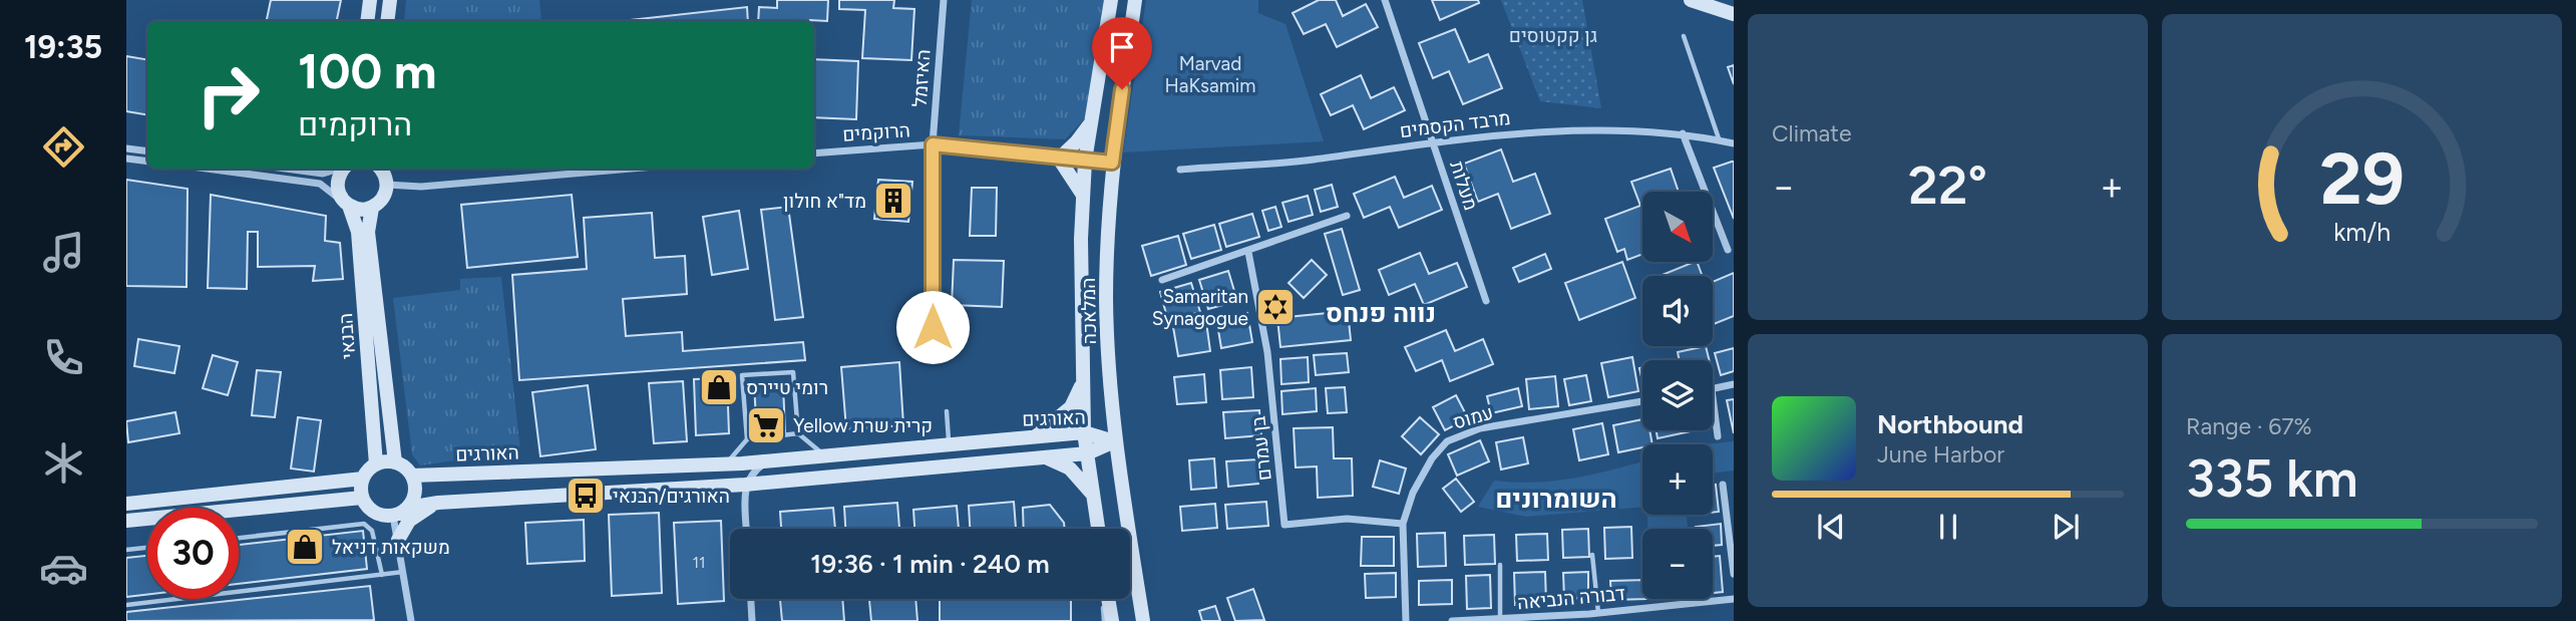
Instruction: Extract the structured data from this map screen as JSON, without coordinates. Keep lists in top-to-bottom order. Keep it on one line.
{"streets":{"street":["האיזמל","מרבד הקסמים","הרוקמים","מעלות","המלאכה","הבנאי","עמוס","האורגים","בן עמרם","דבורה הנביאה"]},"crossings":[["האיזמל","הרוקמים"],["מרבד הקסמים","מעלות"],["הרוקמים","המלאכה"],["המלאכה","האורגים"],["הבנאי","האורגים"],["עמוס","בן עמרם"]],"districts":["נווה פנחס","השומרונים"],"parks":["גן קקטוסים","Marvad HaKsamim"],"places":{"building":["מד\"א חולון"],"synagogue":["Samaritan Synagogue"],"shop":["רומי טיירס","משקאות דניאל"],"supermarket":["Yellow קרית שרת"],"bus stop":["האורגים/הבנאי"]},"house_numbers":["11"],"north":"bottom right","page":{"tabs":"19:35","tile":["Climate",["Range · 67%","335 km"]],"turn":["100 m","הרוקמים"],"heat":["−","22°","+"],"map_buttons":["+","−"],"song":["Northbound","June Harbor"],"limit":"30","trip":"19:36 · 1 min · 240 m","gauge":["29","km/h"]}}
